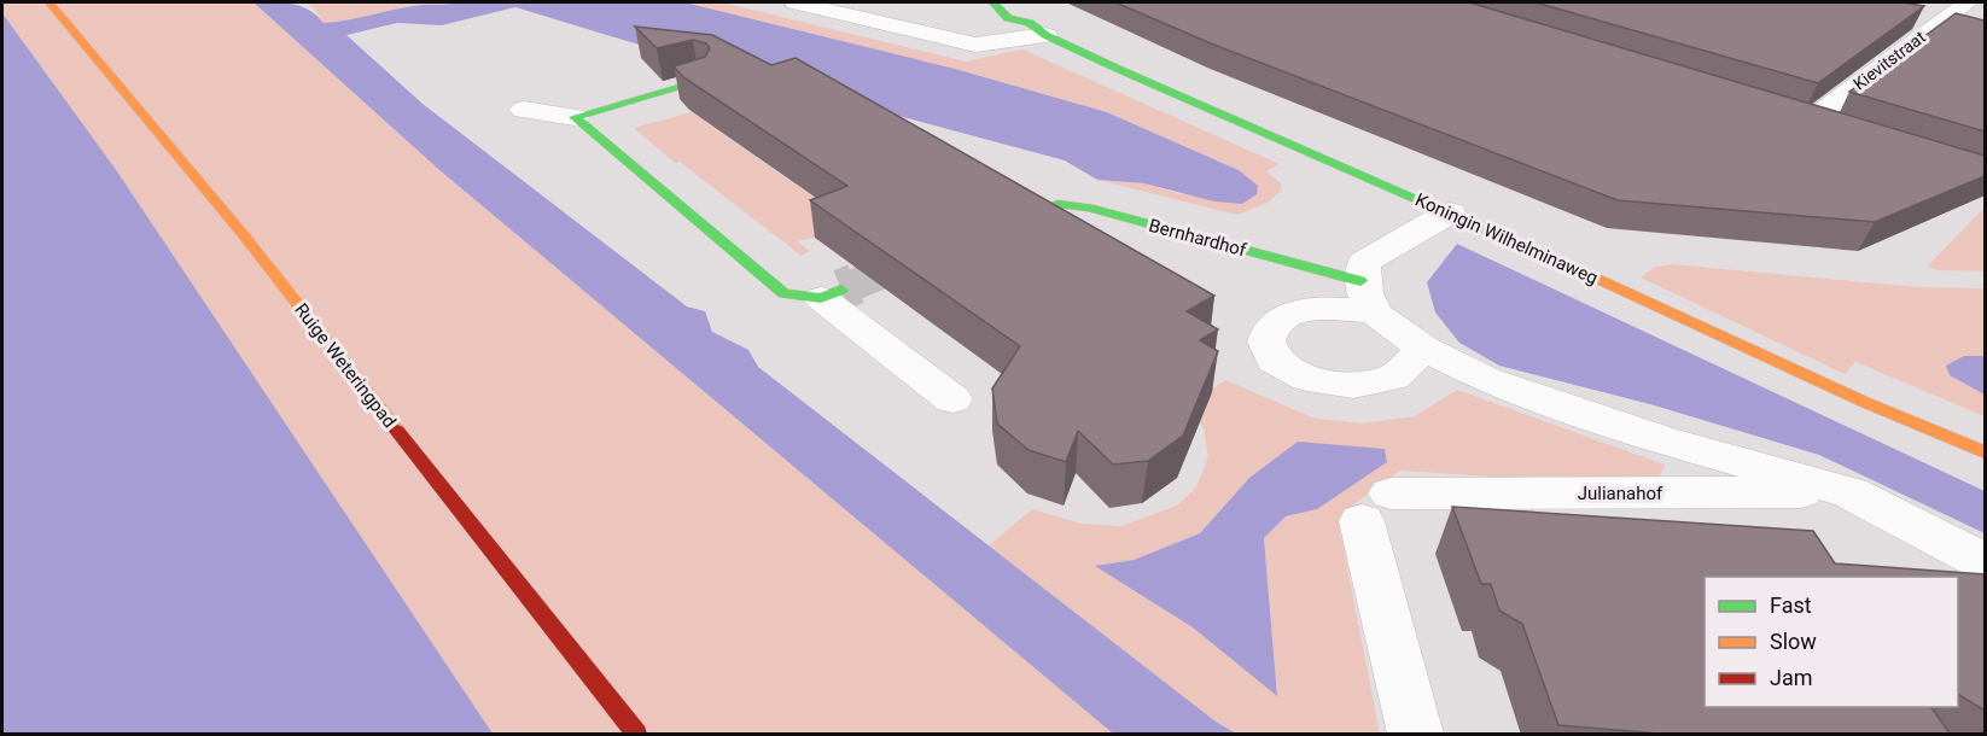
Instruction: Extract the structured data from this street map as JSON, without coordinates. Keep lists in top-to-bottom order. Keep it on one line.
{"streets":{"street":["Kievitstraat","Bernhardhof","Koningin Wilhelminaweg","Ruige Weteringpad","Julianahof"]},"crossings":[["Bernhardhof","Julianahof"]],"legend":["Fast","Slow","Jam"]}
